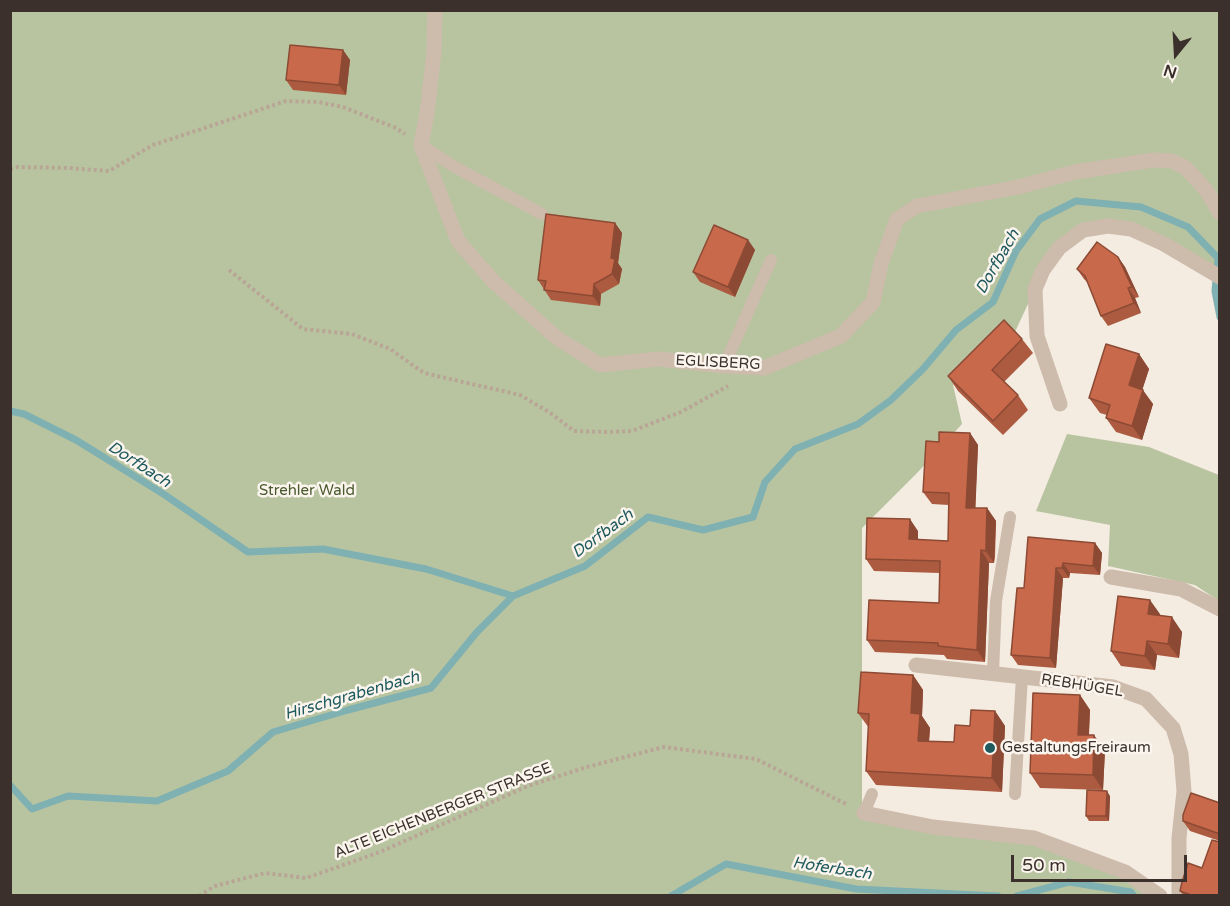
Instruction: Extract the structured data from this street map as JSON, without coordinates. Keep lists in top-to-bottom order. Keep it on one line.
{"streets":{"street":["EGLISBERG","REBHÜGEL"],"path":["ALTE EICHENBERGER STRASSE"]},"water":["Dorfbach","Hirschgrabenbach","Hoferbach"],"parks":["Strehler Wald"],"places":["GestaltungsFreiraum"],"scale_bar":"50 m","north":"bottom"}
